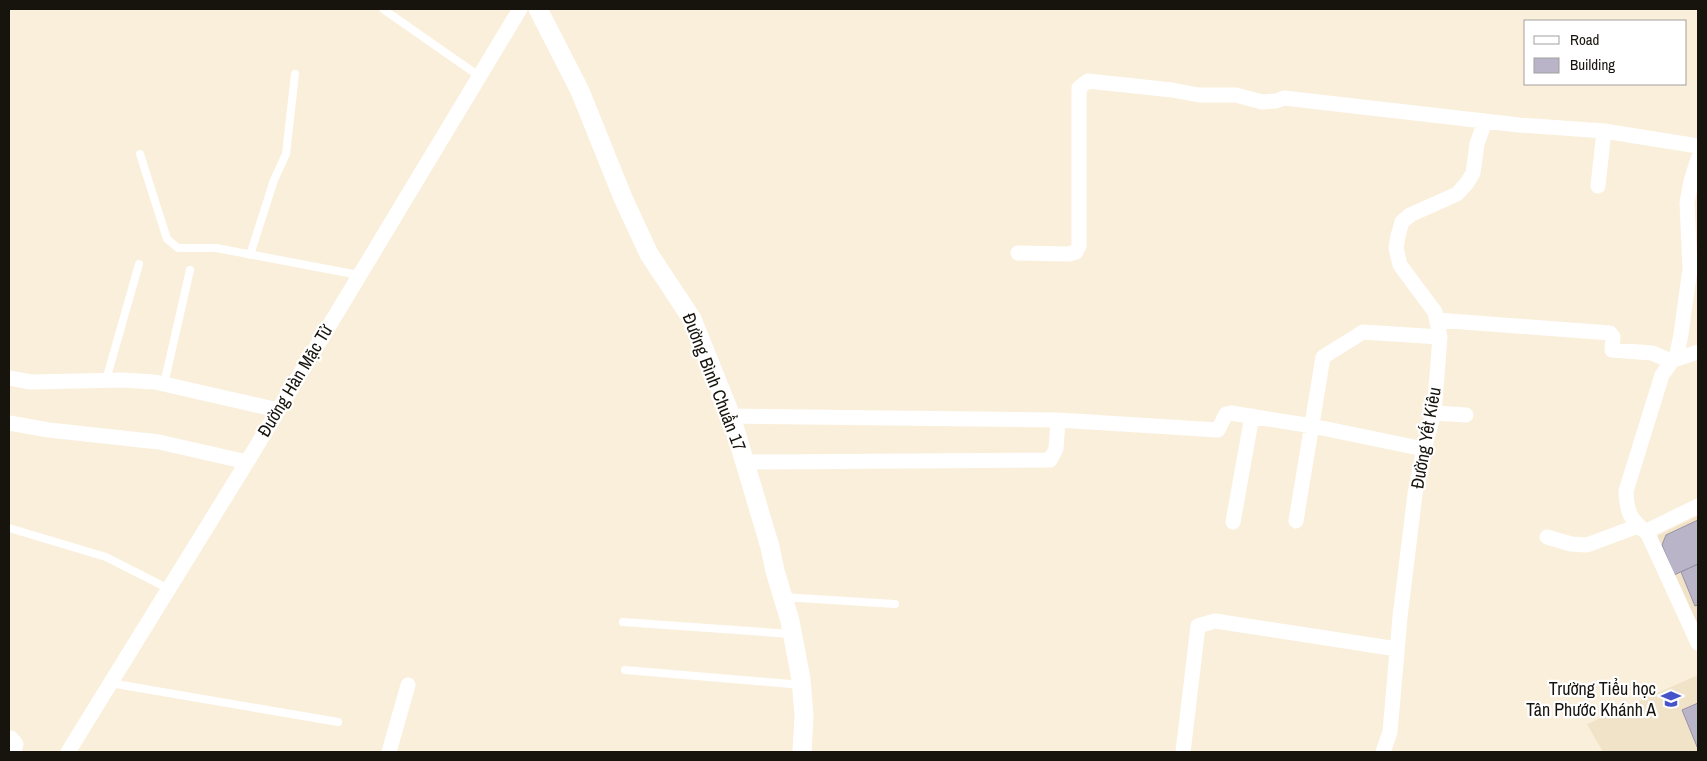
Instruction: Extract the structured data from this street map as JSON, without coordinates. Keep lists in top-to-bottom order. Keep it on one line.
{"streets":{"street":["Đường Hàn Mặc Tử","Đường Bình Chuẩn 17","Đường Yết Kiêu"]},"places":{"school or university":["Trường Tiểu học Tân Phước Khánh A"]},"legend":["Road","Building"]}
